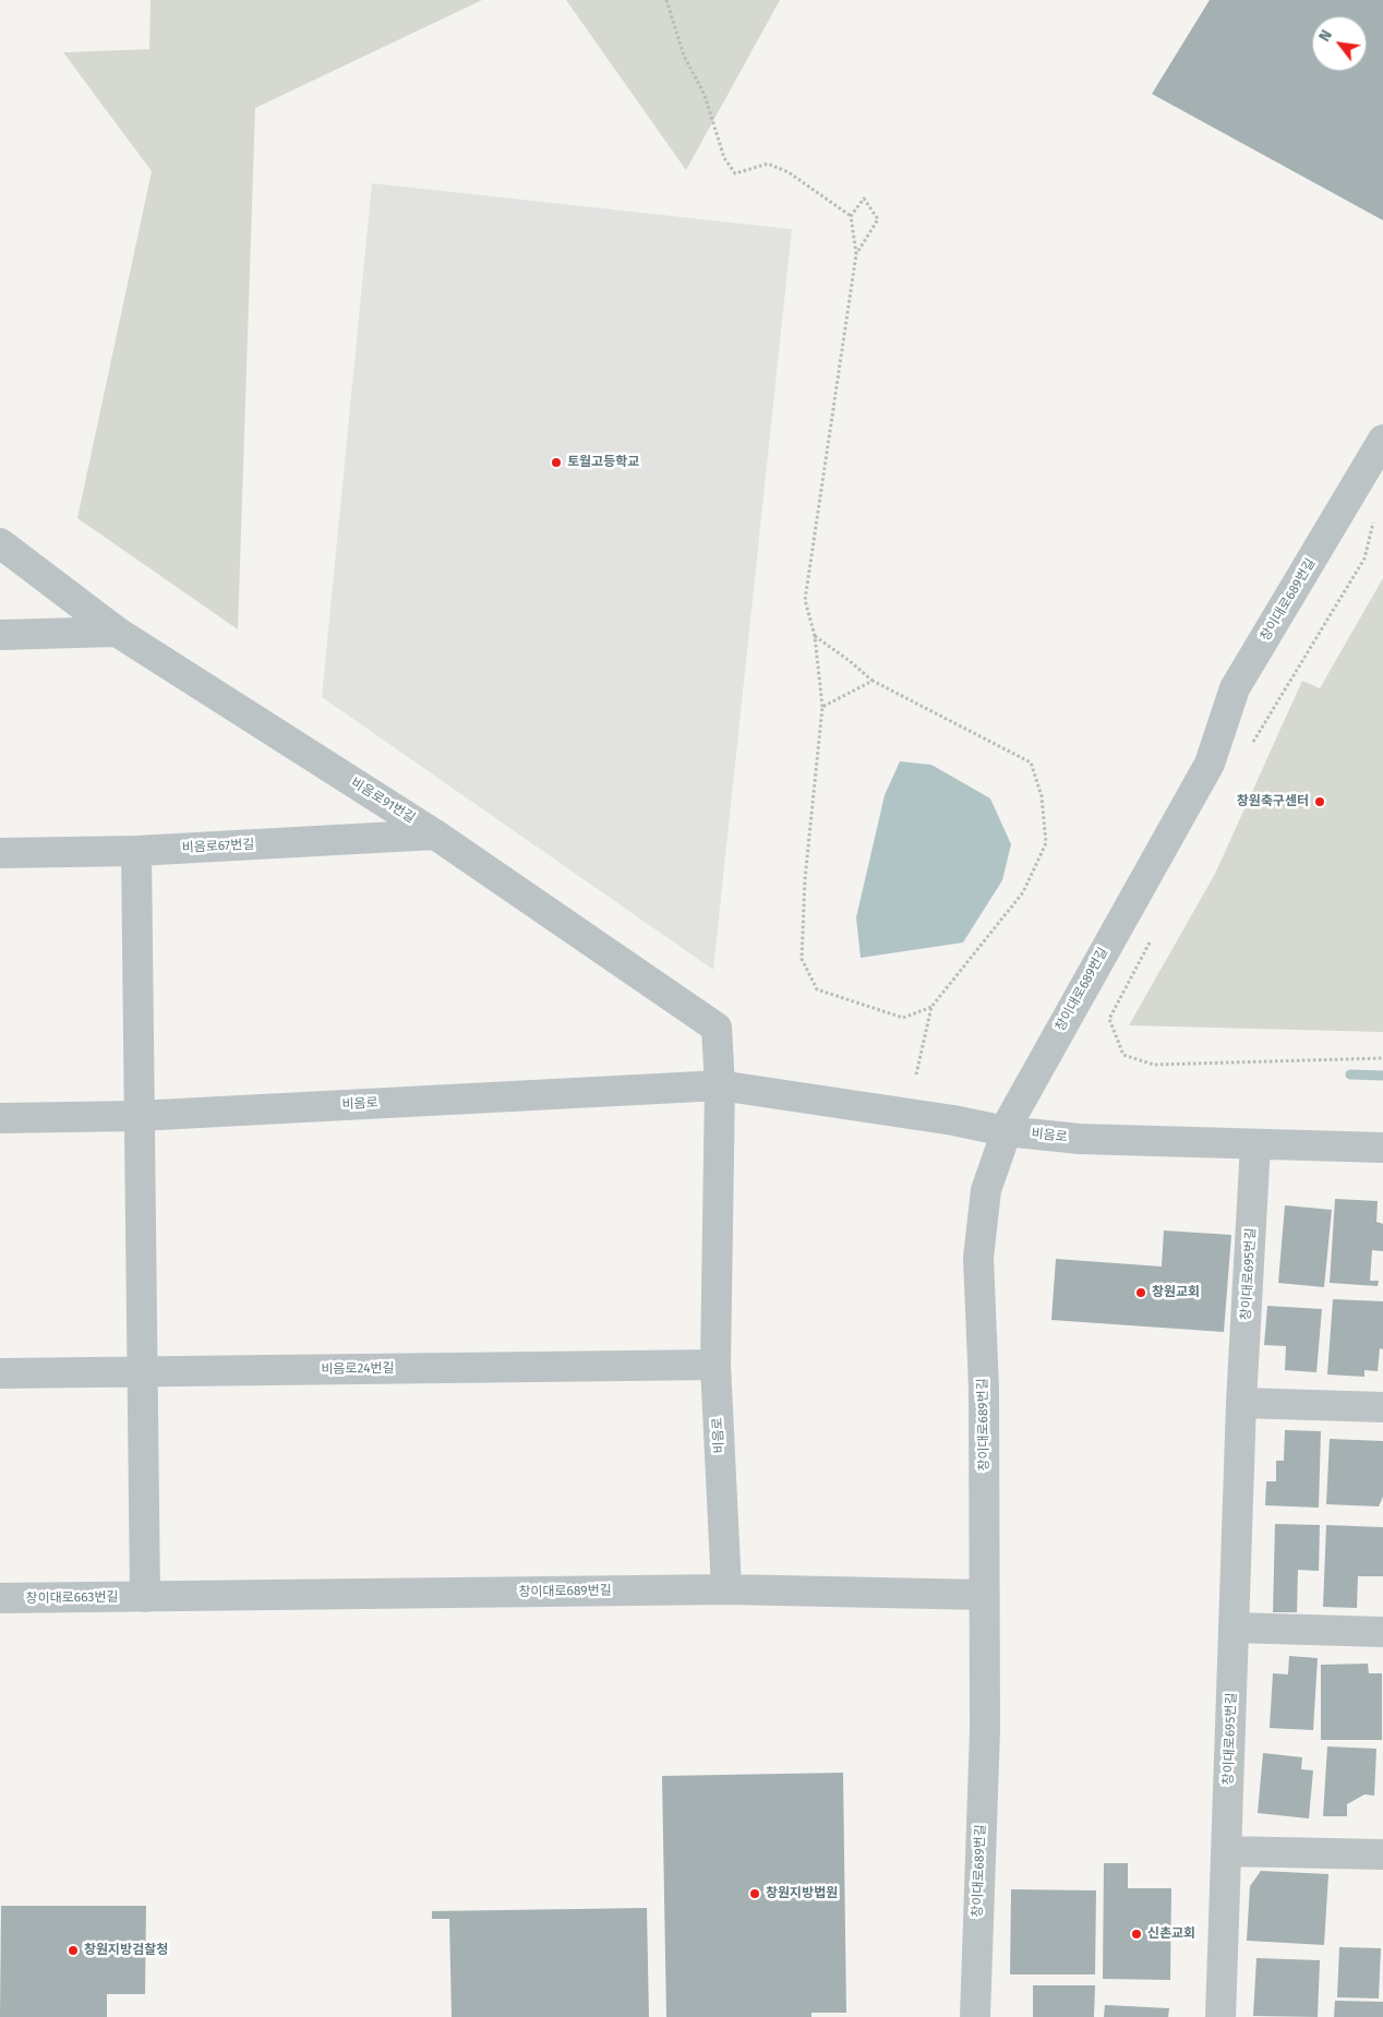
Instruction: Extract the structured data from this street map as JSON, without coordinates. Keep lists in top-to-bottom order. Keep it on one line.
{"streets":{"street":["창이대로689번길","비음로91번길","비음로67번길","비음로","창이대로695번길","비음로24번길","창이대로663번길"]},"crossings":[["창이대로689번길","비음로"],["창이대로689번길","창이대로663번길"],["비음로91번길","비음로67번길"],["비음로91번길","비음로"],["비음로","창이대로695번길"],["비음로","비음로24번길"]],"places":["토월고등학교","창원축구센터","창원교회","창원지방법원","신촌교회","창원지방검찰청"],"north":"top left"}
